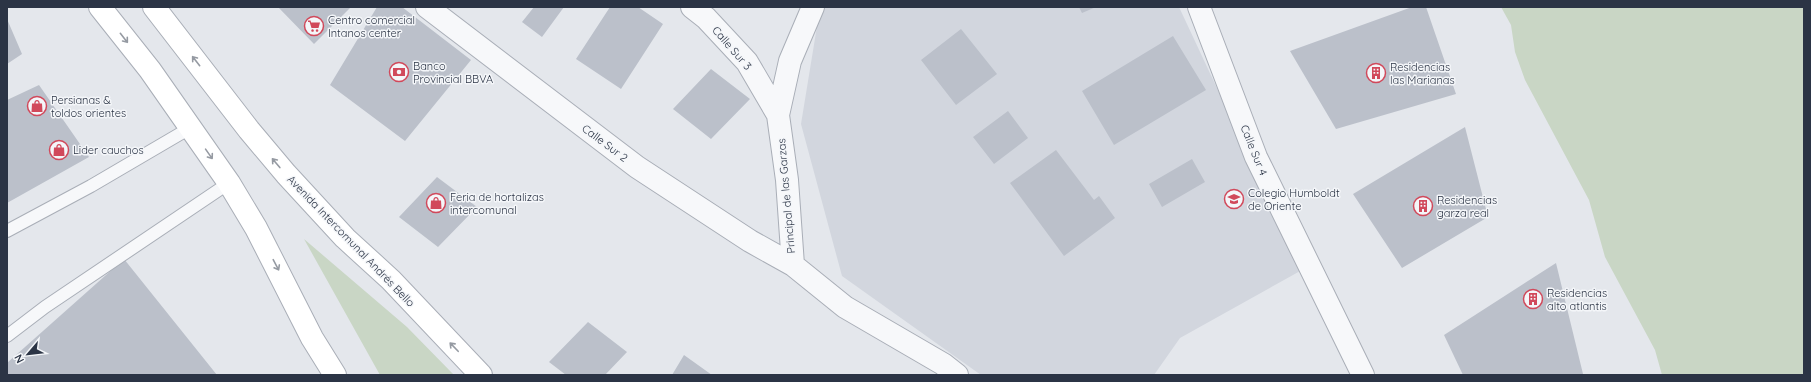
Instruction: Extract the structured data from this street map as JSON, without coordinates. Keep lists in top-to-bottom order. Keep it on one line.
{"streets":{"main road":["Avenida Intercomunal Andrés Bello"],"street":["Calle Sur 3","Calle Sur 2","Calle Sur 4","Principal de las Garzas"]},"crossings":[["Calle Sur 3","Principal de las Garzas"],["Calle Sur 2","Principal de las Garzas"]],"places":{"supermarket":["Centro comercial Intanos center"],"bank":["Banco Provincial BBVA"],"building":["Residencias las Marianas","Residencias garza real","Residencias alto atlantis"],"shop":["Persianas & toldos orientes","Lider cauchos","Feria de hortalizas intercomunal"],"school or university":["Colegio Humboldt de Oriente"]},"north":"bottom left"}
